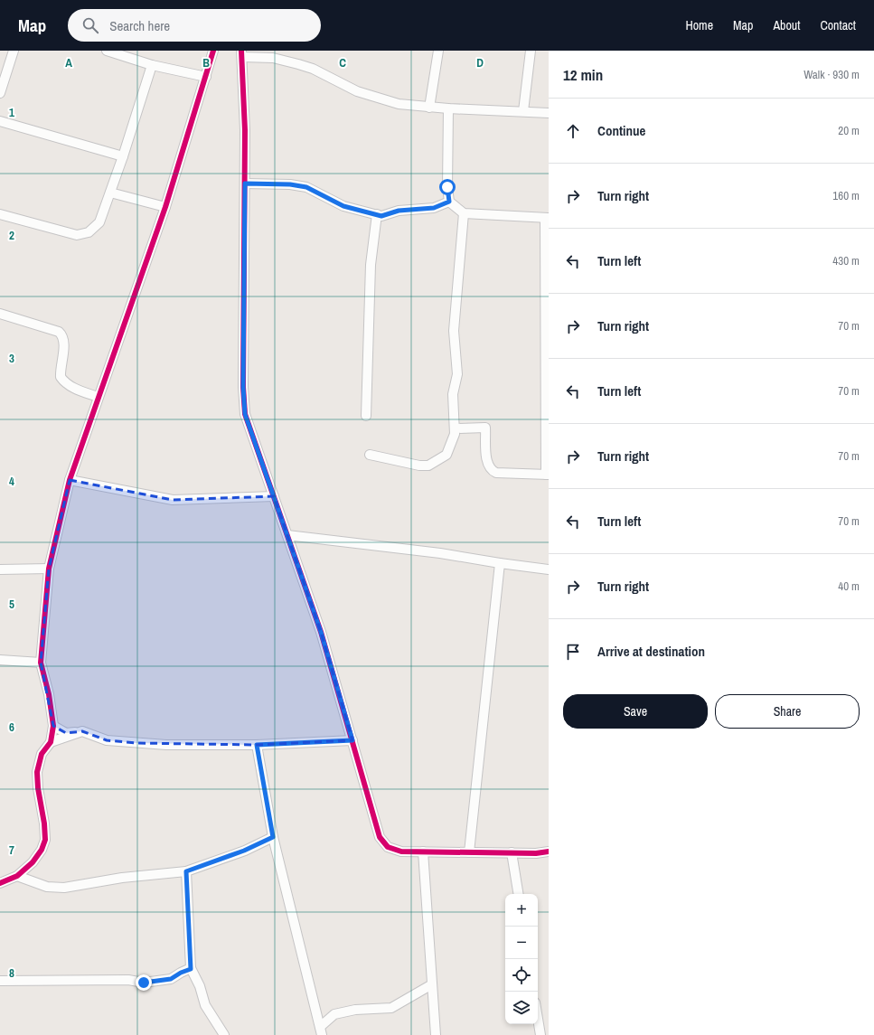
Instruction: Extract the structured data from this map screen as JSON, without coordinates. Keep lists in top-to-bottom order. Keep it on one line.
{"page":{"header":"Map","search":"Search here","nav":["Home","Map","About","Contact"],"heading":["12 min","Walk · 930 m"],"list":[["Continue","20 m"],["Turn right","160 m"],["Turn left","430 m"],["Turn right","70 m"],["Turn left","70 m"],["Turn right","70 m"],["Turn left","70 m"],["Turn right","40 m"],"Arrive at destination"],"buttons":["Save","Share"],"map_buttons":["+","−"]},"grid":{"columns":["A","B","C","D"],"rows":["1","2","3","4","5","6","7","8"]}}
